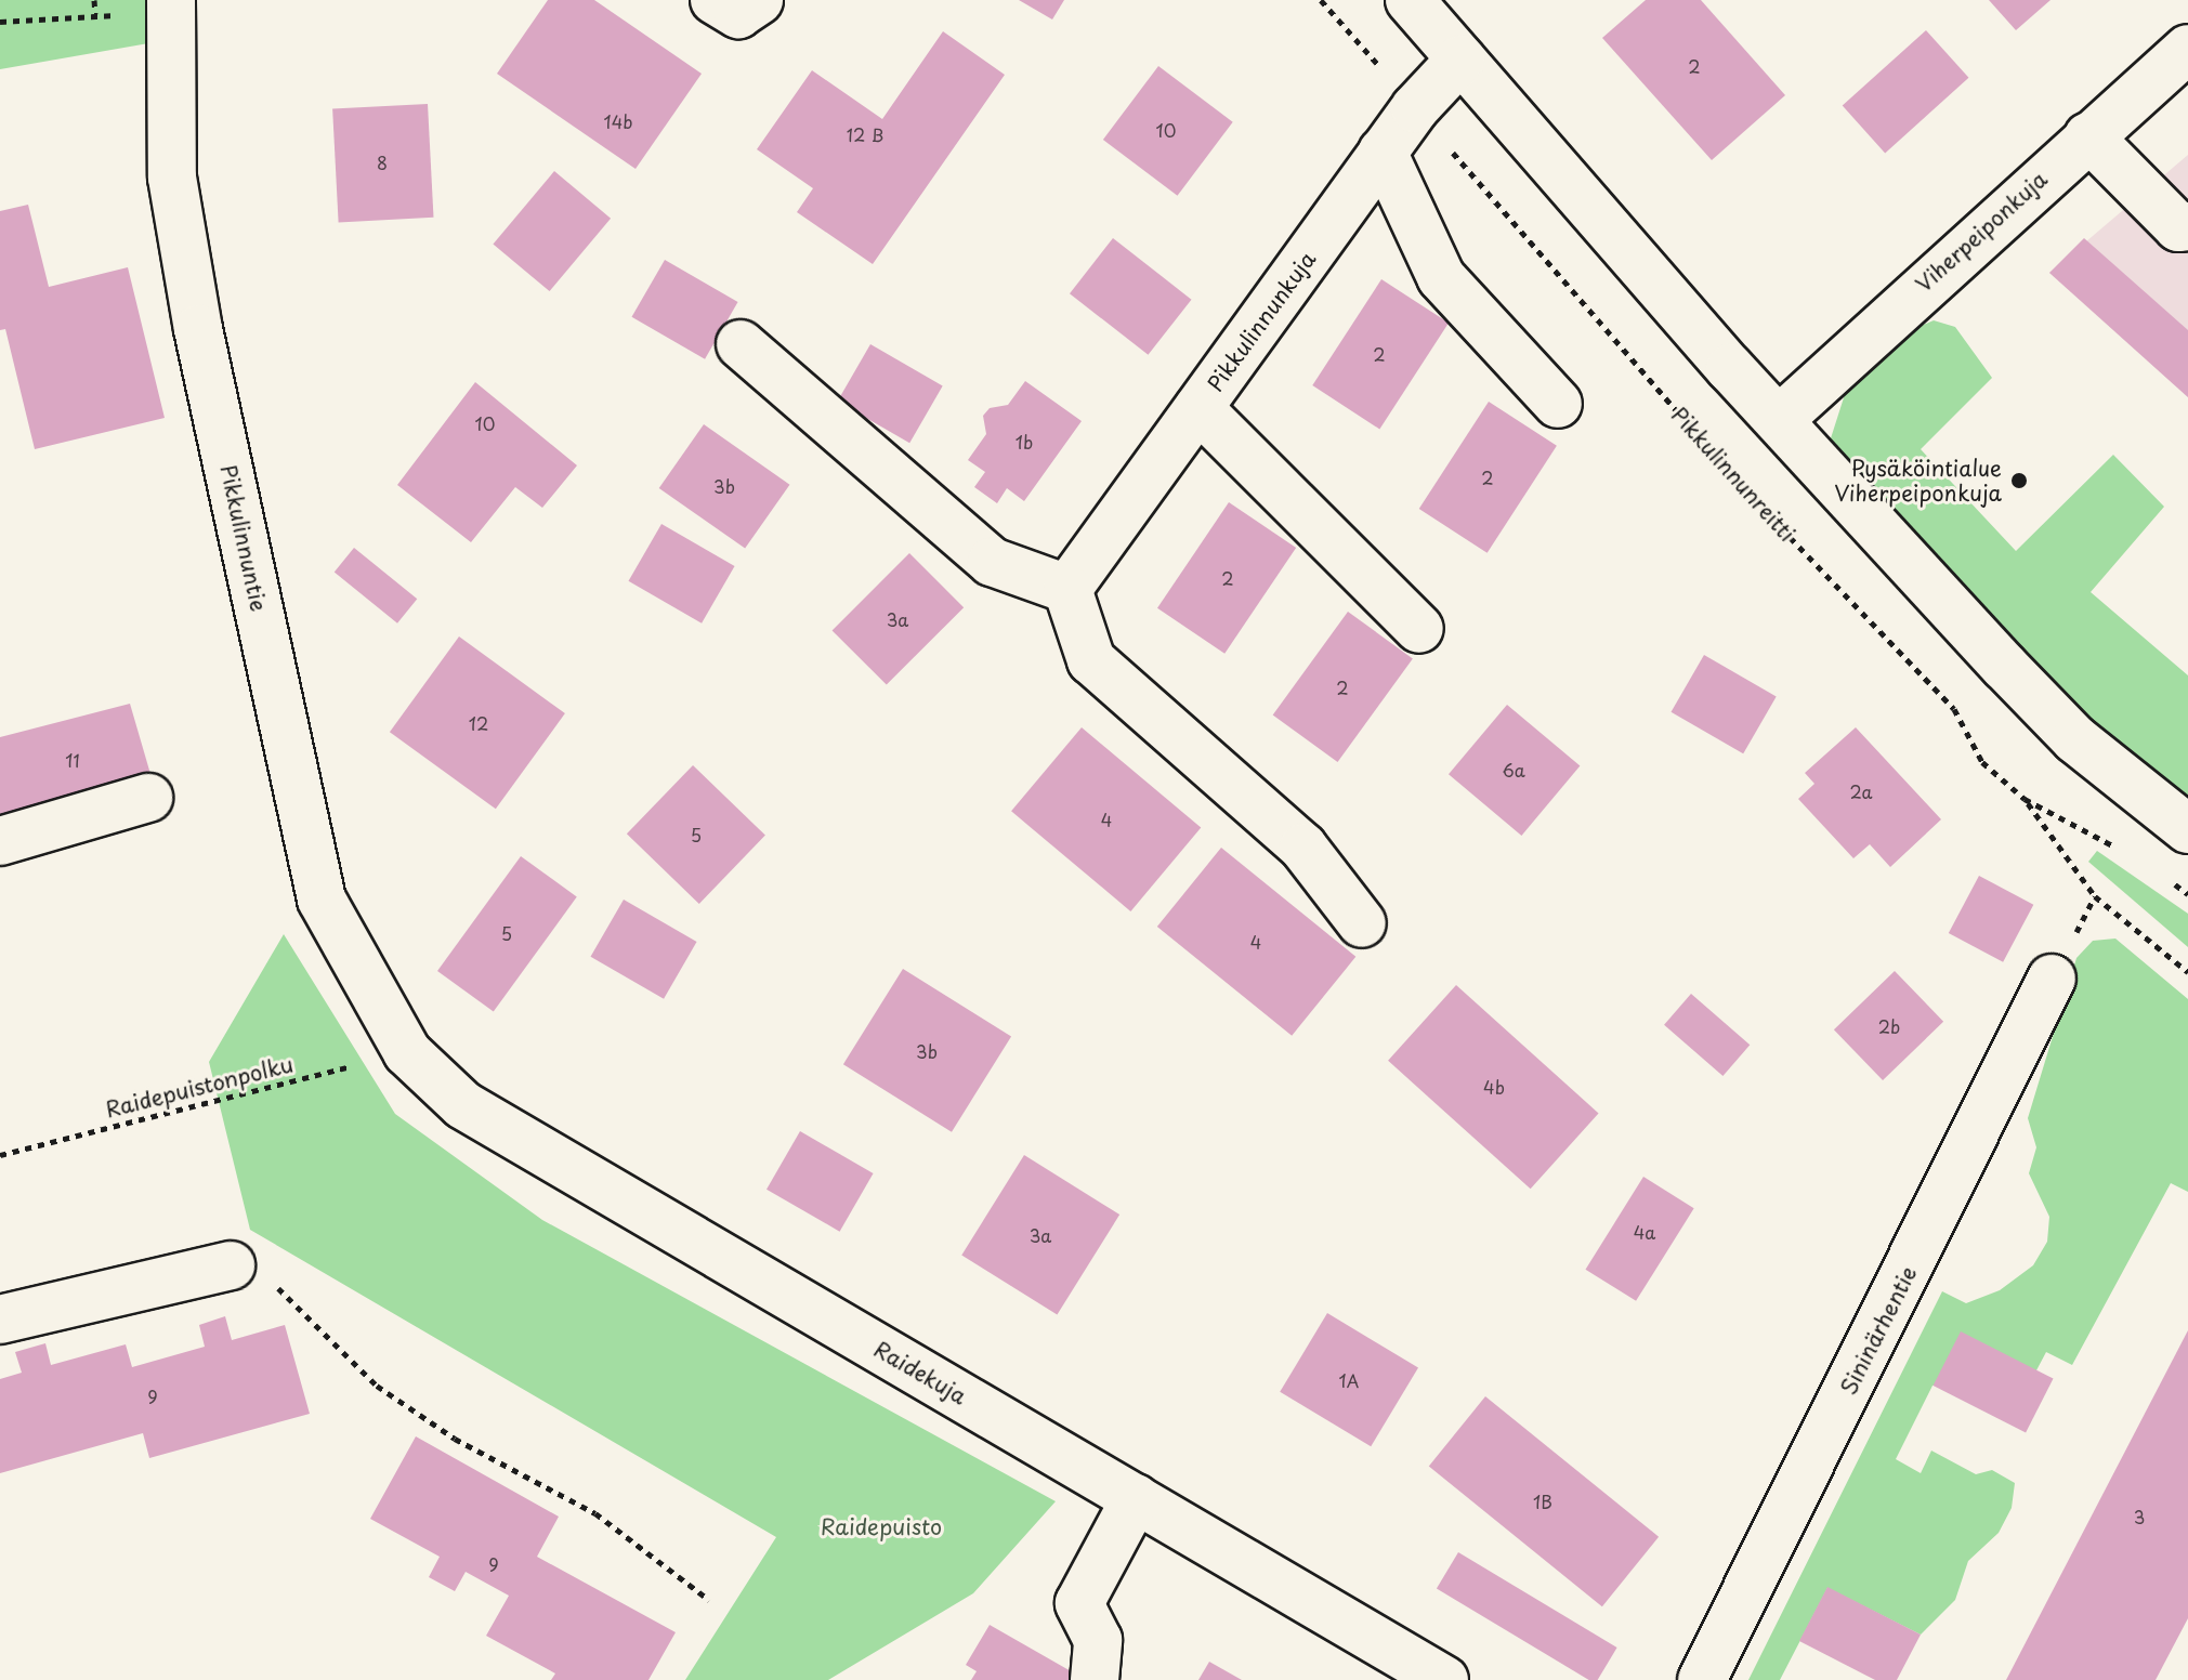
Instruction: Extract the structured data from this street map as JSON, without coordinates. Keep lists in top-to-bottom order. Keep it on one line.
{"streets":{"street":["Viherpeiponkuja","Pikkulinnunkuja","Pikkulinnuntie","Sininärhentie","Raidekuja"],"path":["Pikkulinnunreitti","Raidepuistonpolku"]},"crossings":[["Pikkulinnunkuja","Pikkulinnunreitti"],["Pikkulinnuntie","Raidepuistonpolku"],["Pikkulinnuntie","Raidekuja"],["Raidepuistonpolku","Raidekuja"]],"parks":["Raidepuisto"],"places":["Pysäköintialue Viherpeiponkuja"],"house_numbers":["2","14b","10","12 B","8","2","10","1b","2","3b","2","3a","2","12","11","6a","2a","4","5","5","4","2b","3b","4b","4a","3a","1A","9","1B","3","9"]}
